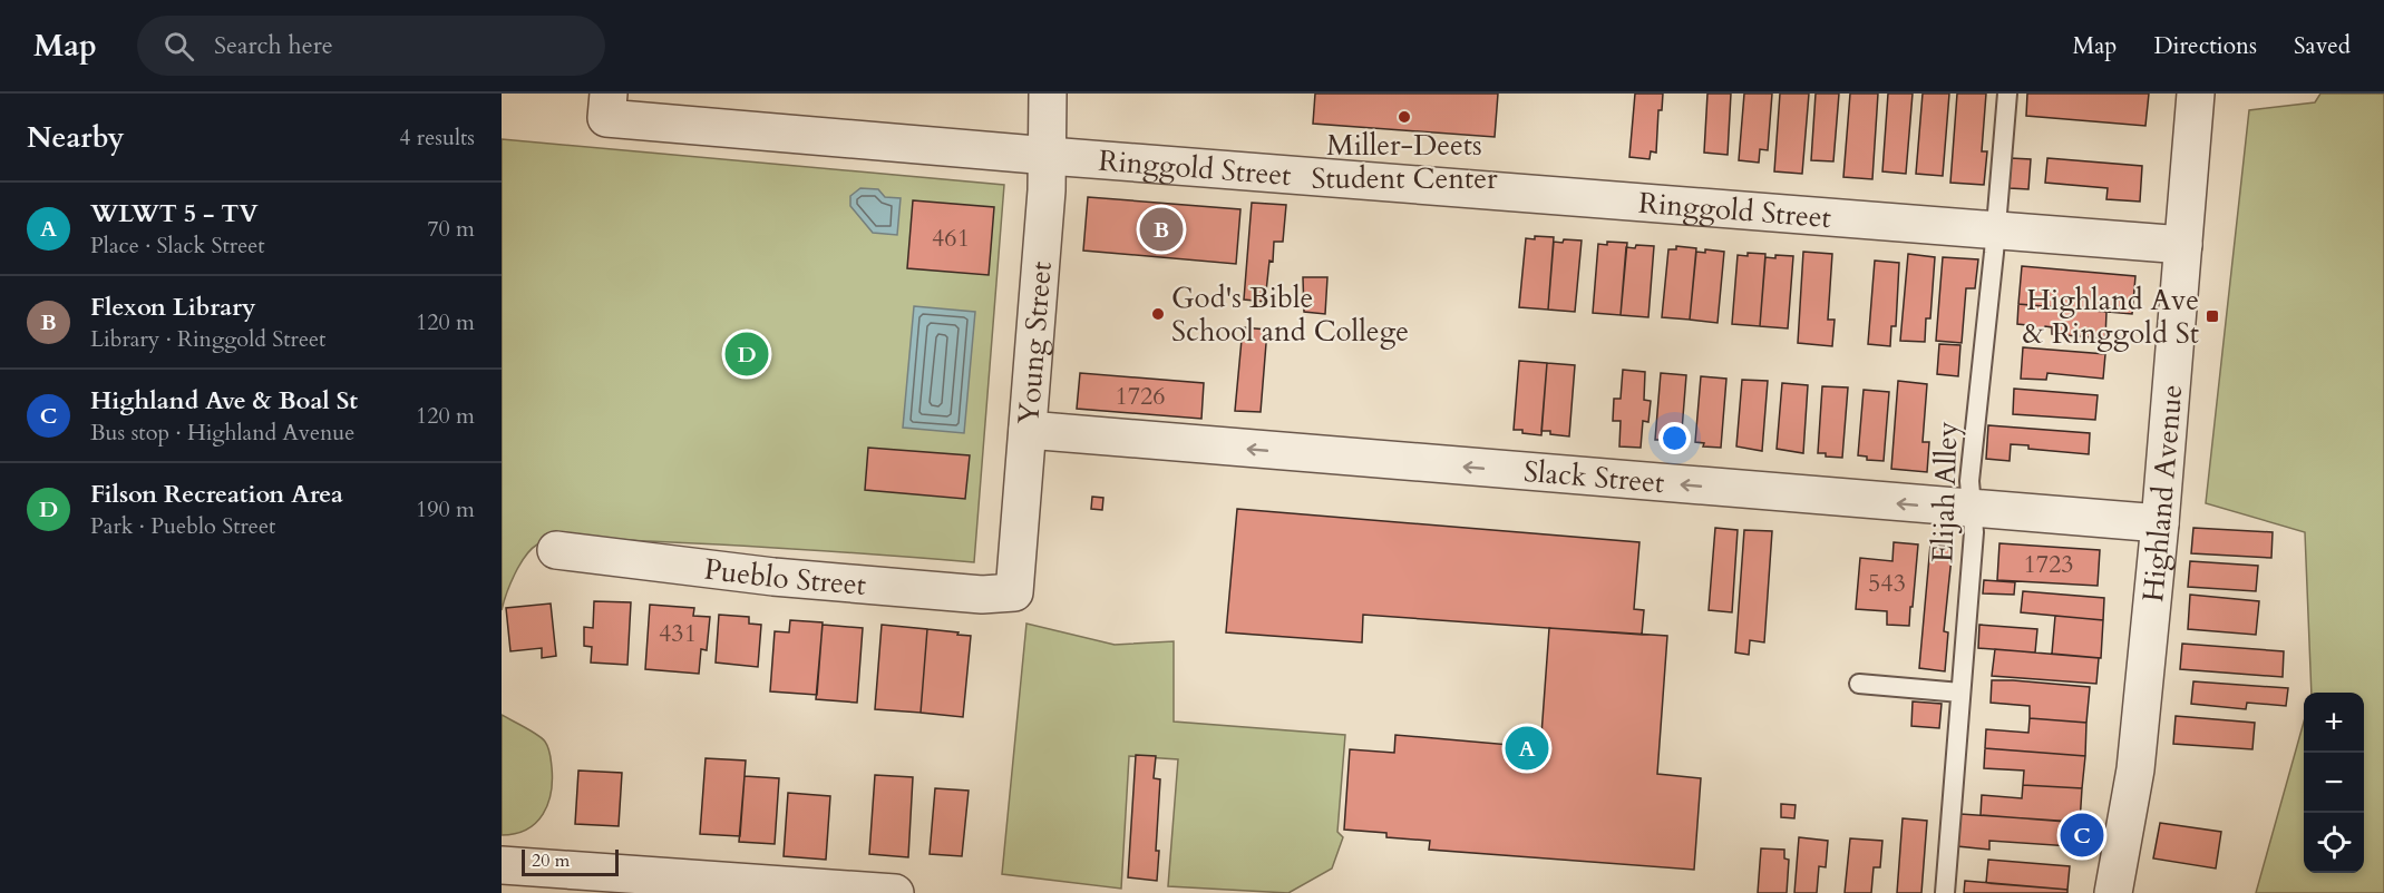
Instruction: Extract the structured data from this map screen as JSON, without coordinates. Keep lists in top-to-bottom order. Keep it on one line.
{"streets":{"street":["Ringgold Street","Young Street","Slack Street","Highland Avenue","Pueblo Street"],"lane":["Elijah Alley"]},"crossings":[["Ringgold Street","Young Street"],["Ringgold Street","Elijah Alley"],["Ringgold Street","Highland Avenue"],["Young Street","Slack Street"],["Young Street","Pueblo Street"],["Slack Street","Elijah Alley"],["Slack Street","Highland Avenue"]],"one_way":["Slack Street"],"places":{"other":["Miller-Deets Student Center","God's Bible School and College"],"transit":["Highland Ave & Ringgold St"]},"house_numbers":["461","1726","1723","543","431"],"scale_bar":"20 m","page":{"header":"Map","search":"Search here","nav":["Map","Directions","Saved"],"heading":["Nearby","4 results"],"list":[{"mark":"A","name":"WLWT 5 - TV","note":"Place · Slack Street","value":"70 m"},{"mark":"B","name":"Flexon Library","note":"Library · Ringgold Street","value":"120 m"},{"mark":"C","name":"Highland Ave & Boal St","note":"Bus stop · Highland Avenue","value":"120 m"},{"mark":"D","name":"Filson Recreation Area","note":"Park · Pueblo Street","value":"190 m"}],"pins":["B","D","A","C"],"map_buttons":["+","−"],"scale":"20 m"}}
